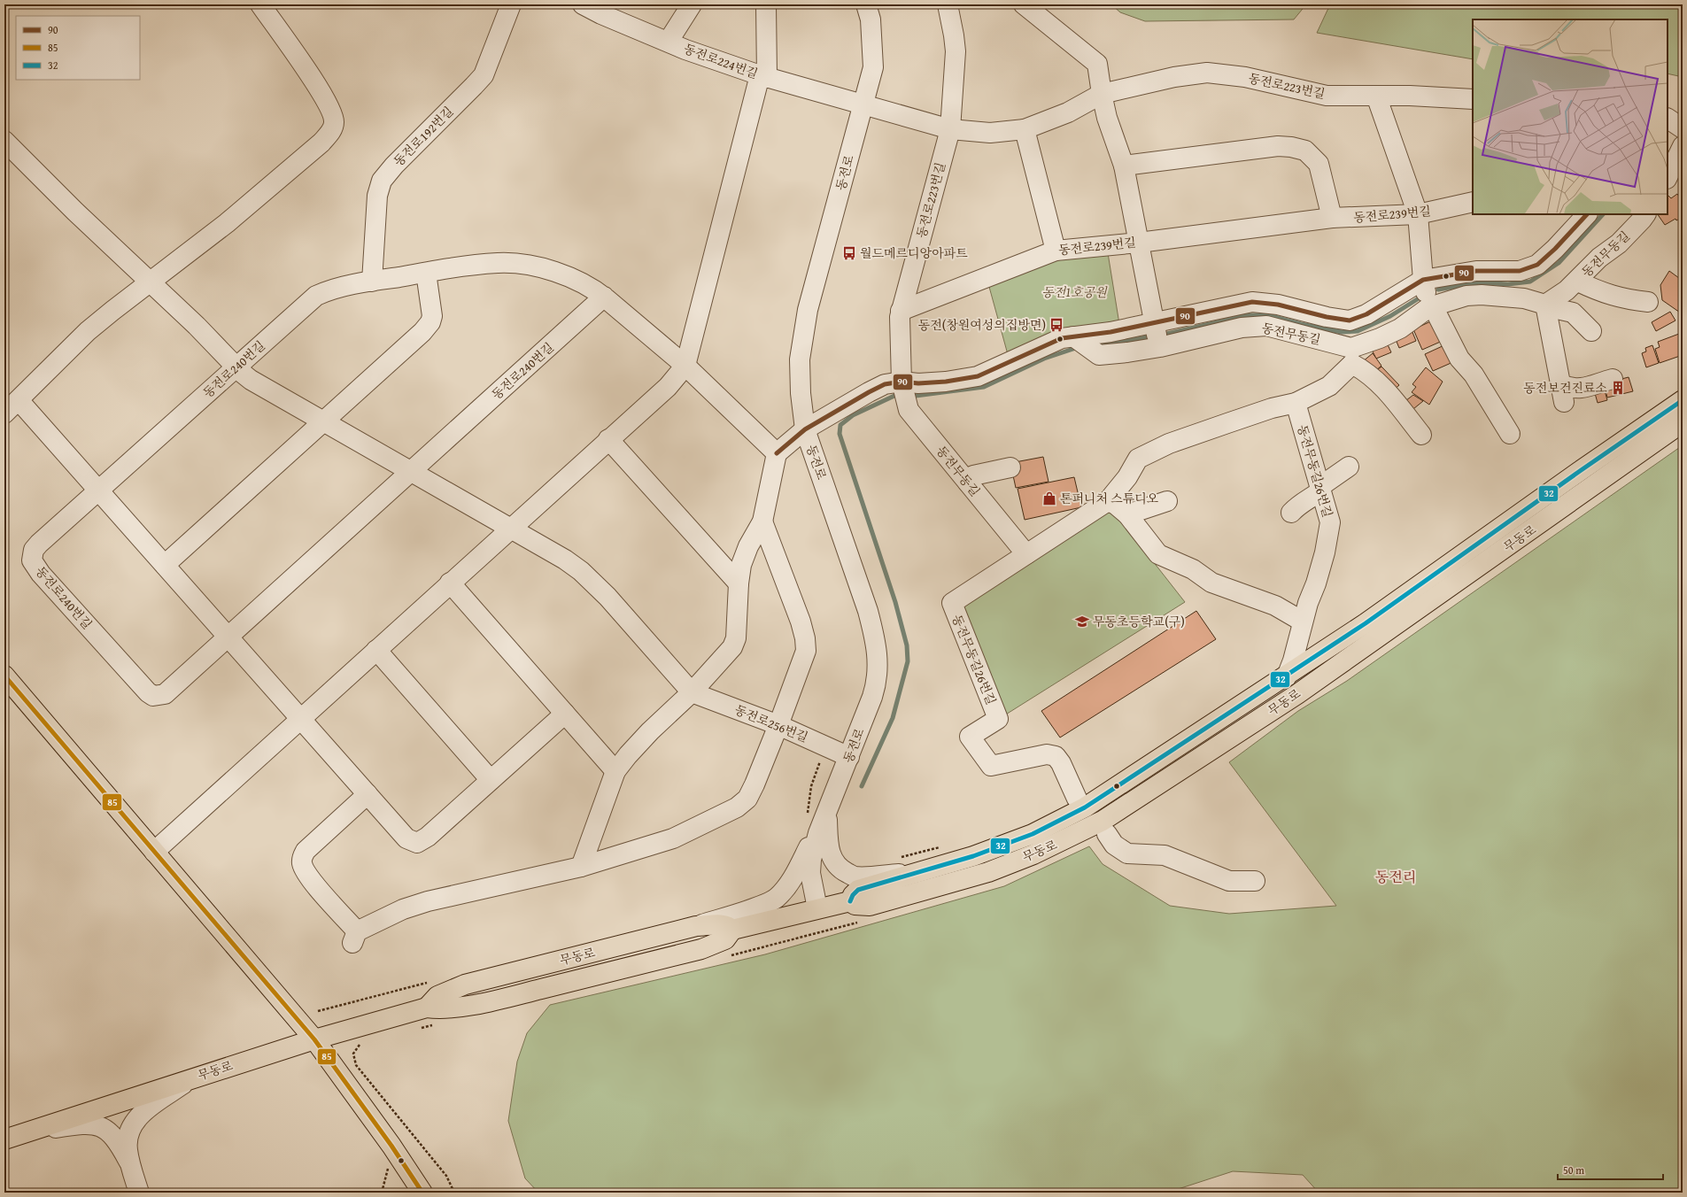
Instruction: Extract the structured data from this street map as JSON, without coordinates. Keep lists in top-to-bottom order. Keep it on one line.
{"streets":{"main road":["무동로"],"street":["동전로224번길","동전로223번길","동전로192번길","동전로","동전로239번길","동전무동길","동전로240번길","동전무동길26번길","동전로256번길"]},"crossings":[["동전로224번길","동전로223번길"],["동전로224번길","동전로"],["동전로223번길","동전로"],["동전로223번길","동전로239번길"],["동전로192번길","동전로240번길"],["동전로","무동로"],["동전로","동전로256번길"],["동전무동길","동전무동길26번길"],["동전무동길26번길","무동로"]],"districts":["동전리"],"parks":["동전1호공원"],"places":{"bus stop":["월드메르디앙아파트","동전(창원여성의집방면)"],"building":["동전보건진료소"],"shop":["톤퍼니처 스튜디오"],"school or university":["무동초등학교(구)"]},"lines":["transit line 90","transit line 32","transit line 85"],"legend":["90","85","32"],"scale_bar":"50 m"}
